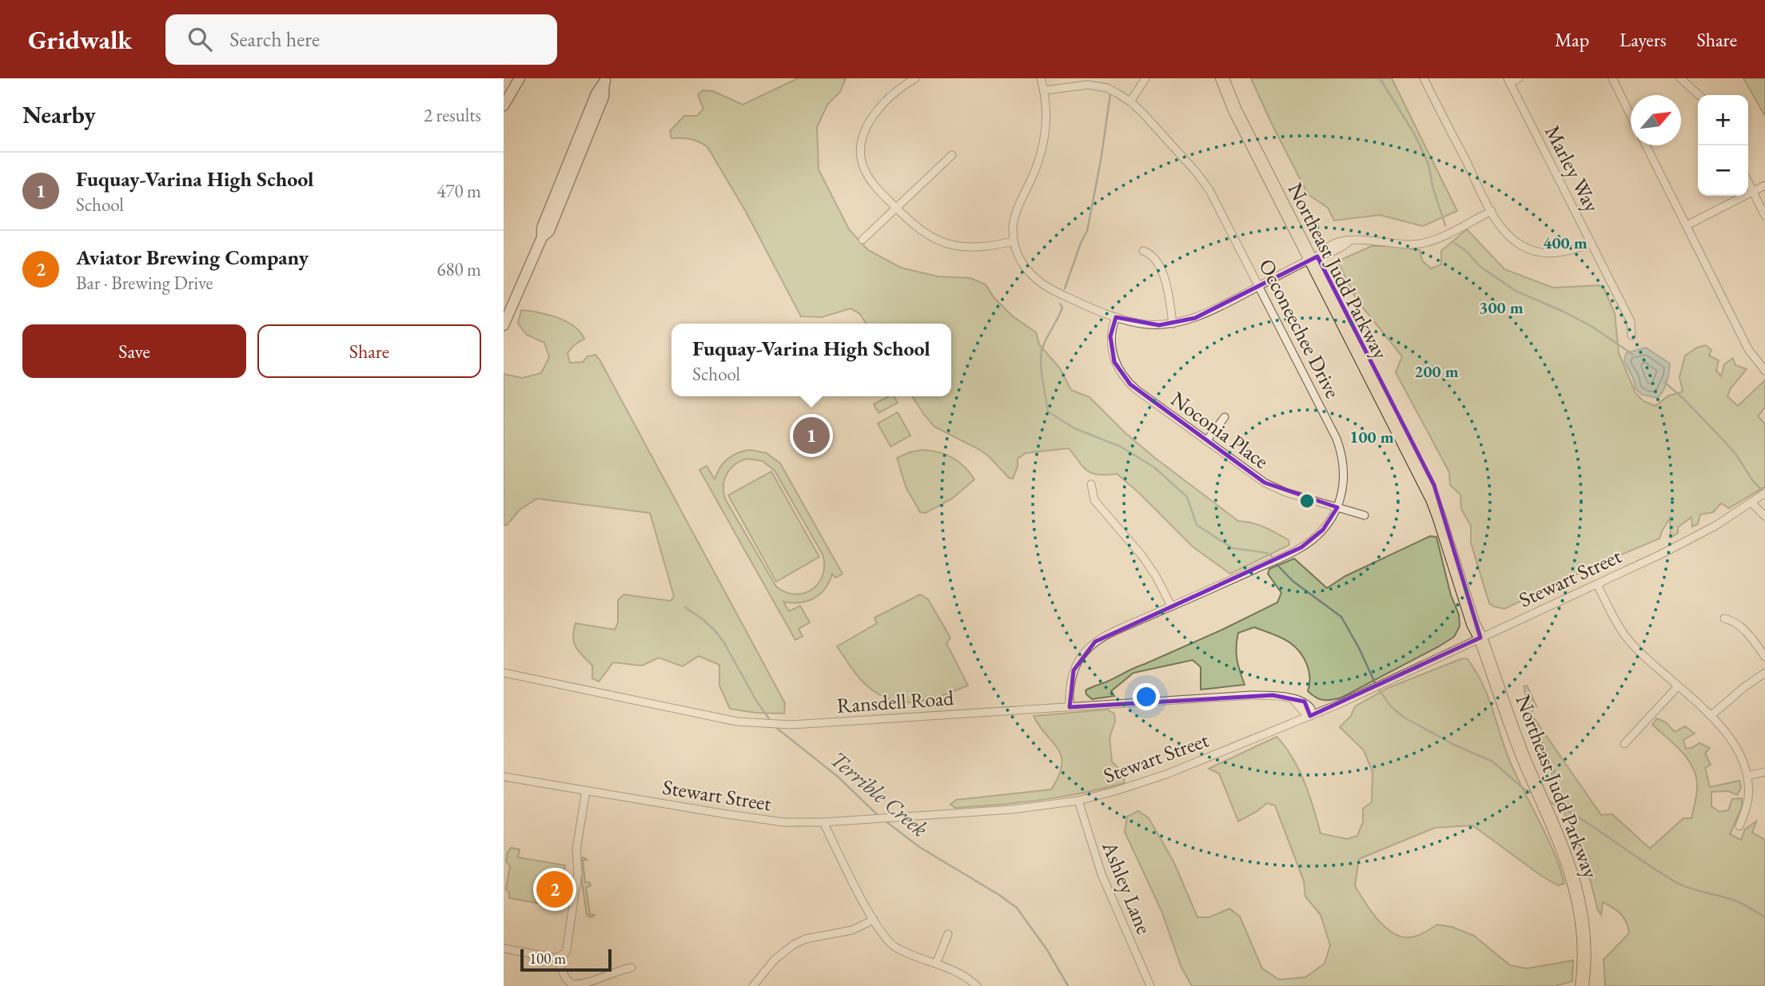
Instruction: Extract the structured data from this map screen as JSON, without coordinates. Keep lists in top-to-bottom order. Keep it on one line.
{"streets":{"highway":["Northeast Judd Parkway"],"street":["Marley Way","Occoneechee Drive","Noconia Place","Stewart Street","Ransdell Road","Ashley Lane"]},"crossings":[["Northeast Judd Parkway","Stewart Street"],["Occoneechee Drive","Noconia Place"],["Occoneechee Drive","Ransdell Road"],["Stewart Street","Ransdell Road"],["Stewart Street","Ashley Lane"]],"water":["Terrible Creek"],"scale_bar":"100 m","north":"top right","page":{"header":"Gridwalk","search":"Search here","nav":["Map","Layers","Share"],"heading":["Nearby","2 results"],"map_buttons":["+","−"],"list":[{"mark":"1","name":"Fuquay-Varina High School","note":"School","value":"470 m"},{"mark":"2","name":"Aviator Brewing Company","note":"Bar · Brewing Drive","value":"680 m"}],"buttons":["Save","Share"],"popup":["Fuquay-Varina High School","School"],"pins":["1","2"],"scale":"100 m"},"rings":["400 m","300 m","200 m","100 m"]}
